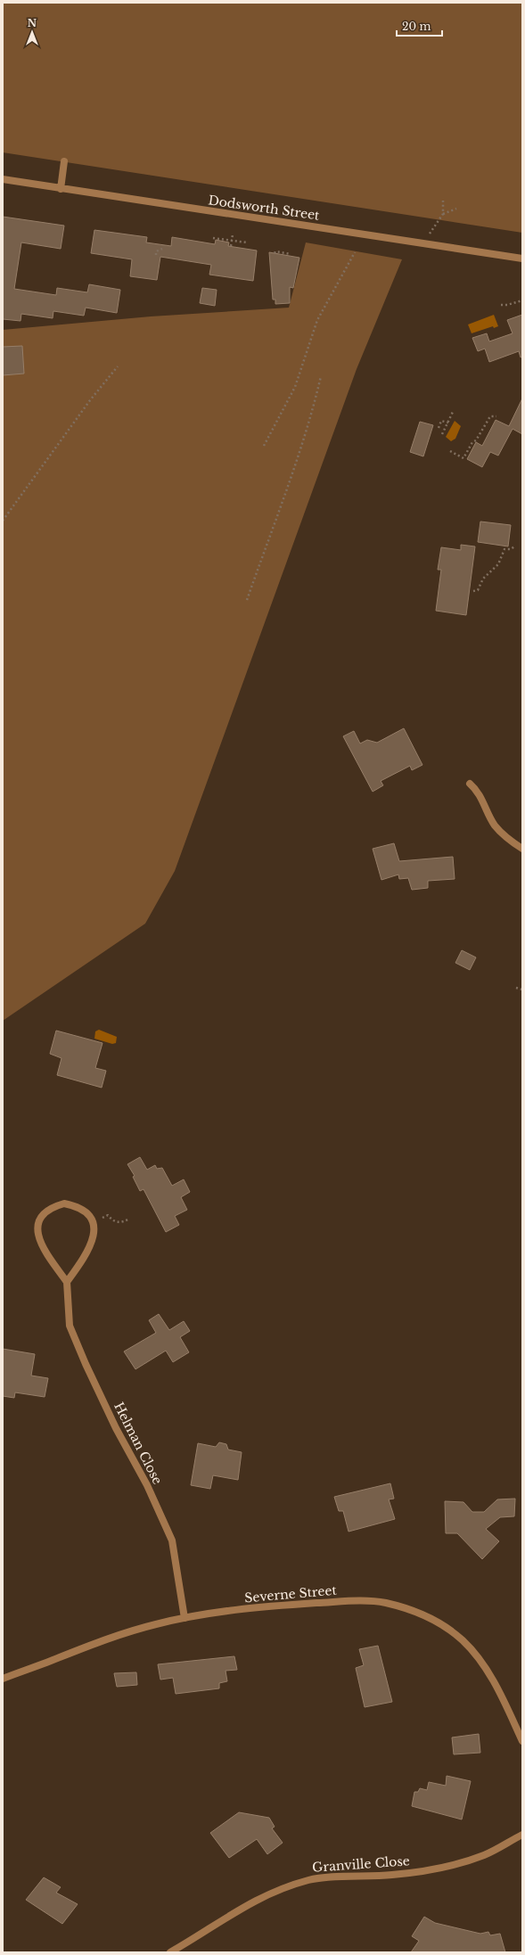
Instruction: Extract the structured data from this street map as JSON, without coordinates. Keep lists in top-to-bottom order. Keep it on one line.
{"streets":{"street":["Dodsworth Street","Helman Close","Severne Street","Granville Close"]},"crossings":[["Helman Close","Severne Street"]],"scale_bar":"20 m","north":"top"}
